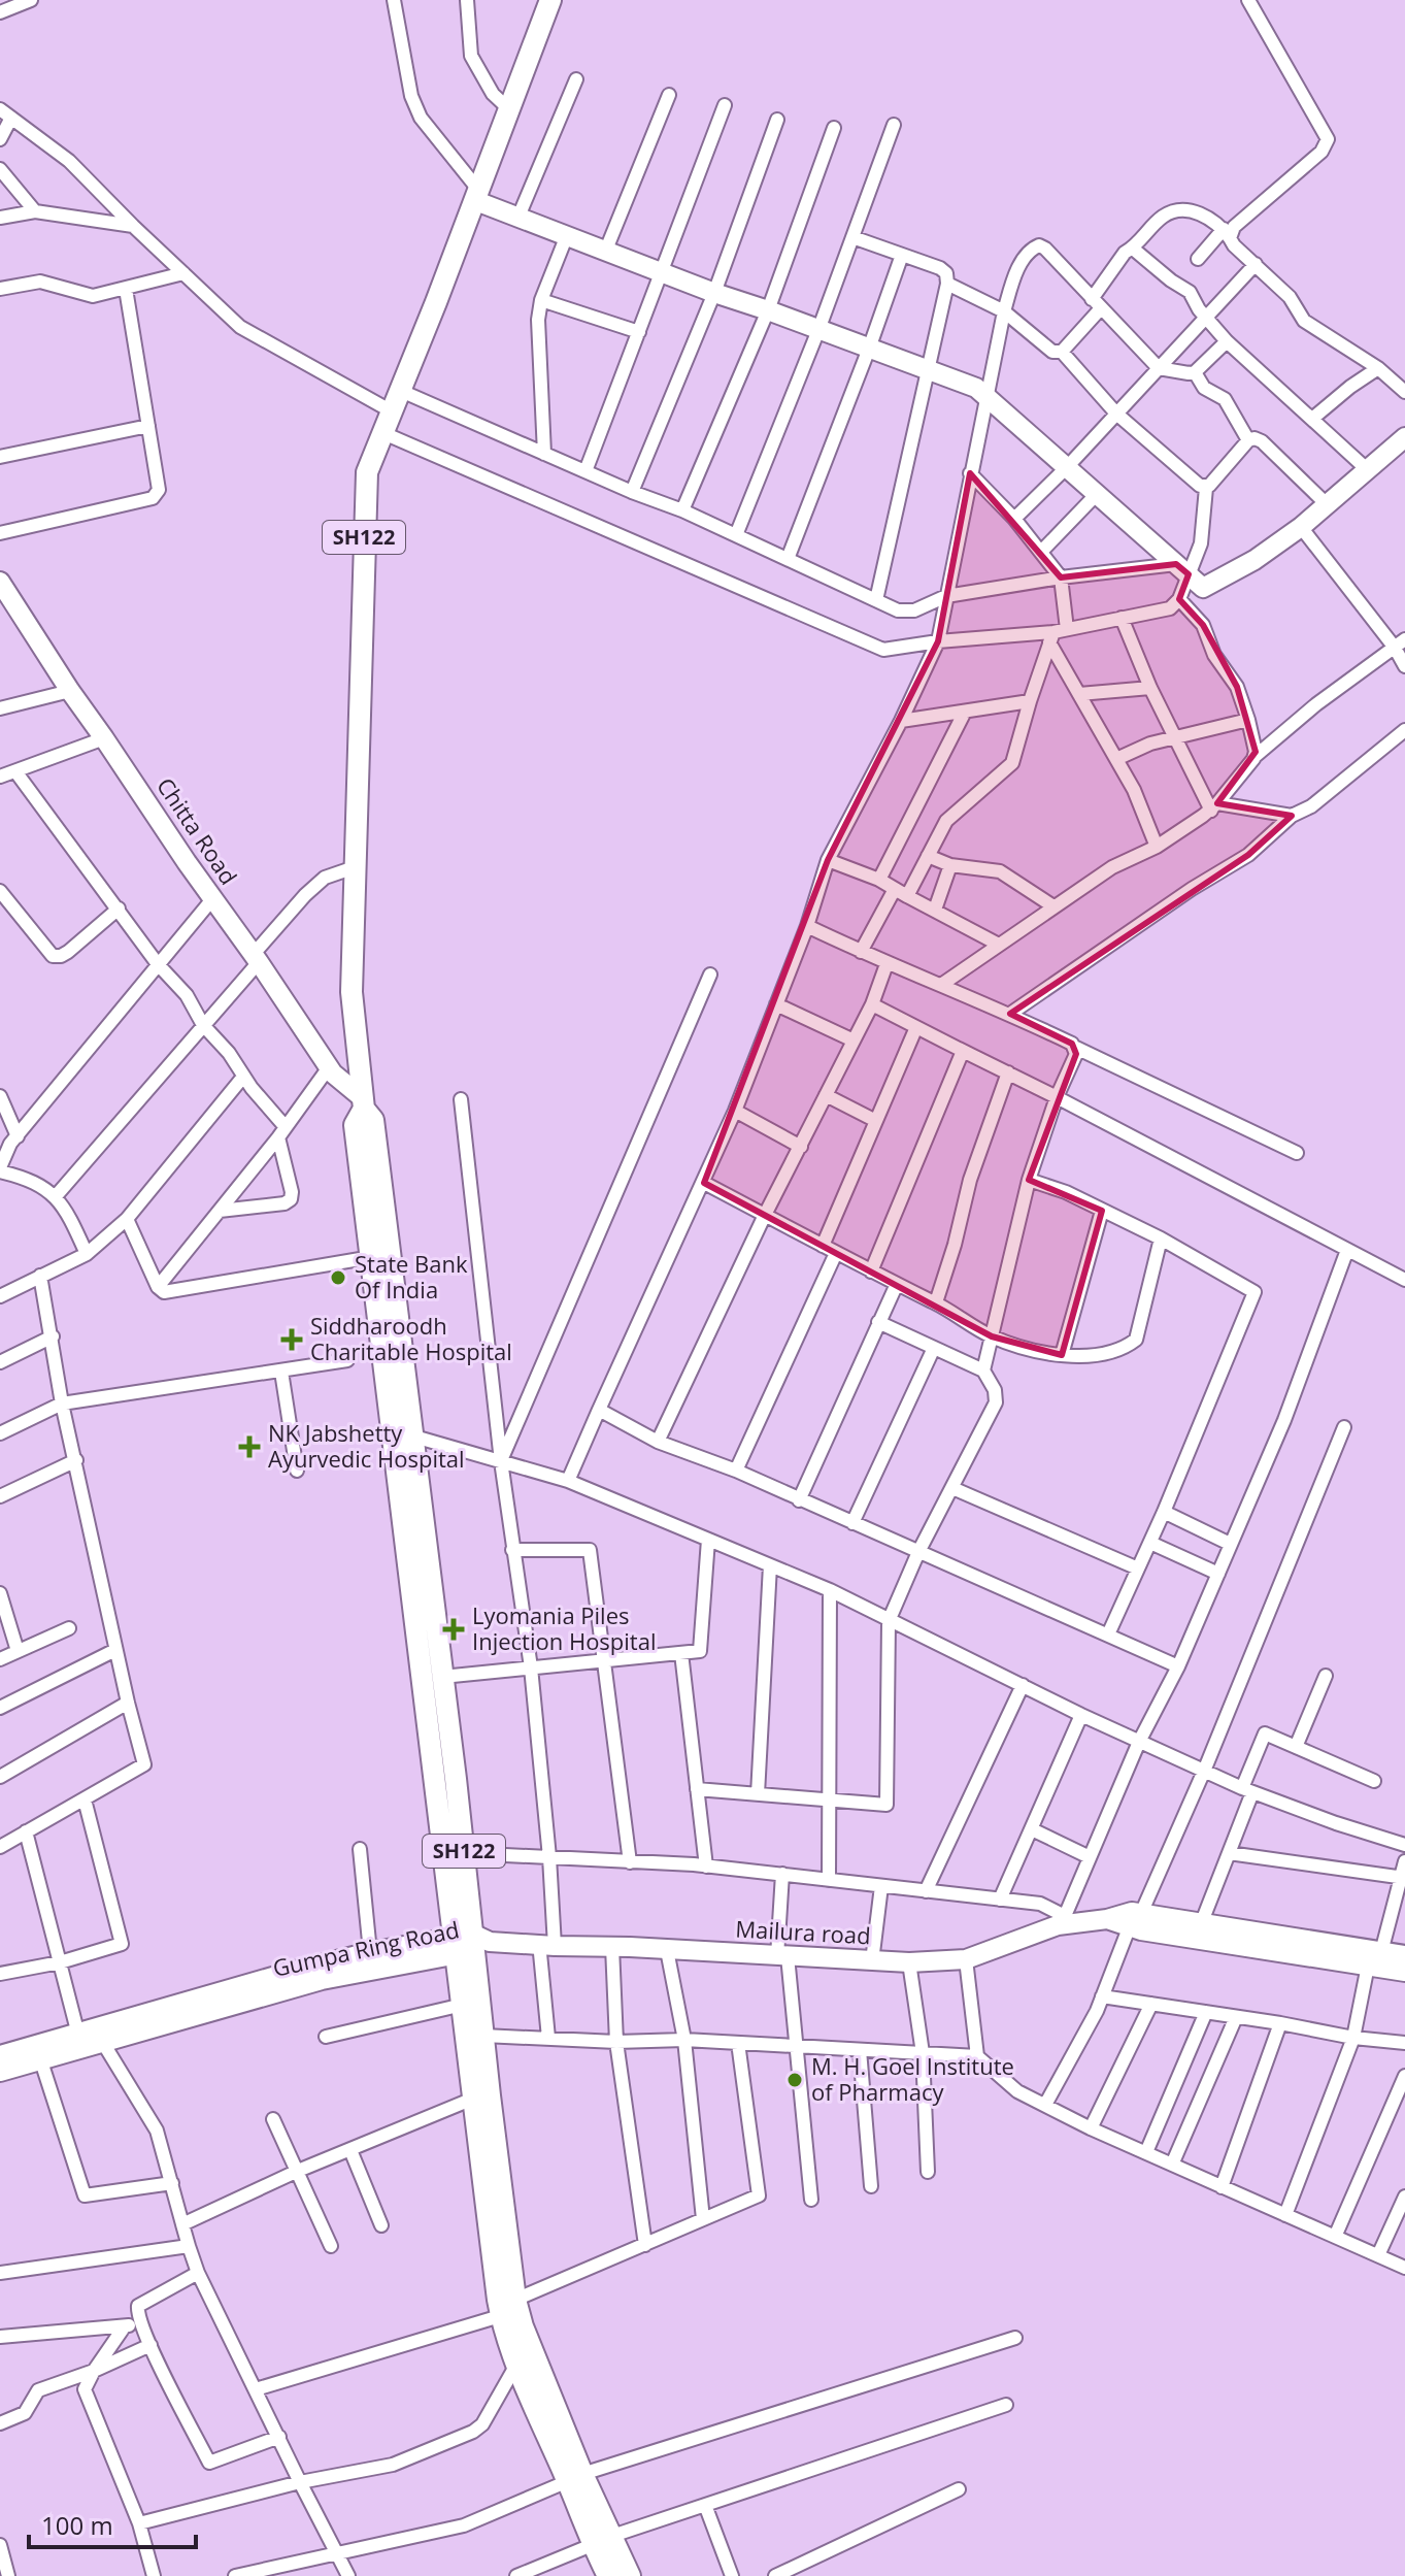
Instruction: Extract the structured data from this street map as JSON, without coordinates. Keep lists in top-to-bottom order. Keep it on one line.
{"streets":{"main road":["SH122"],"street":["Chitta Road","Mailura road","Gumpa Ring Road"]},"crossings":[["SH122","Chitta Road"],["SH122","Mailura road"],["SH122","Gumpa Ring Road"],["Mailura road","Gumpa Ring Road"]],"places":{"other":["State Bank Of India","M. H. Goel Institute of Pharmacy"],"health":["Siddharoodh Charitable Hospital","NK Jabshetty Ayurvedic Hospital","Lyomania Piles Injection Hospital"]},"scale_bar":"100 m"}
